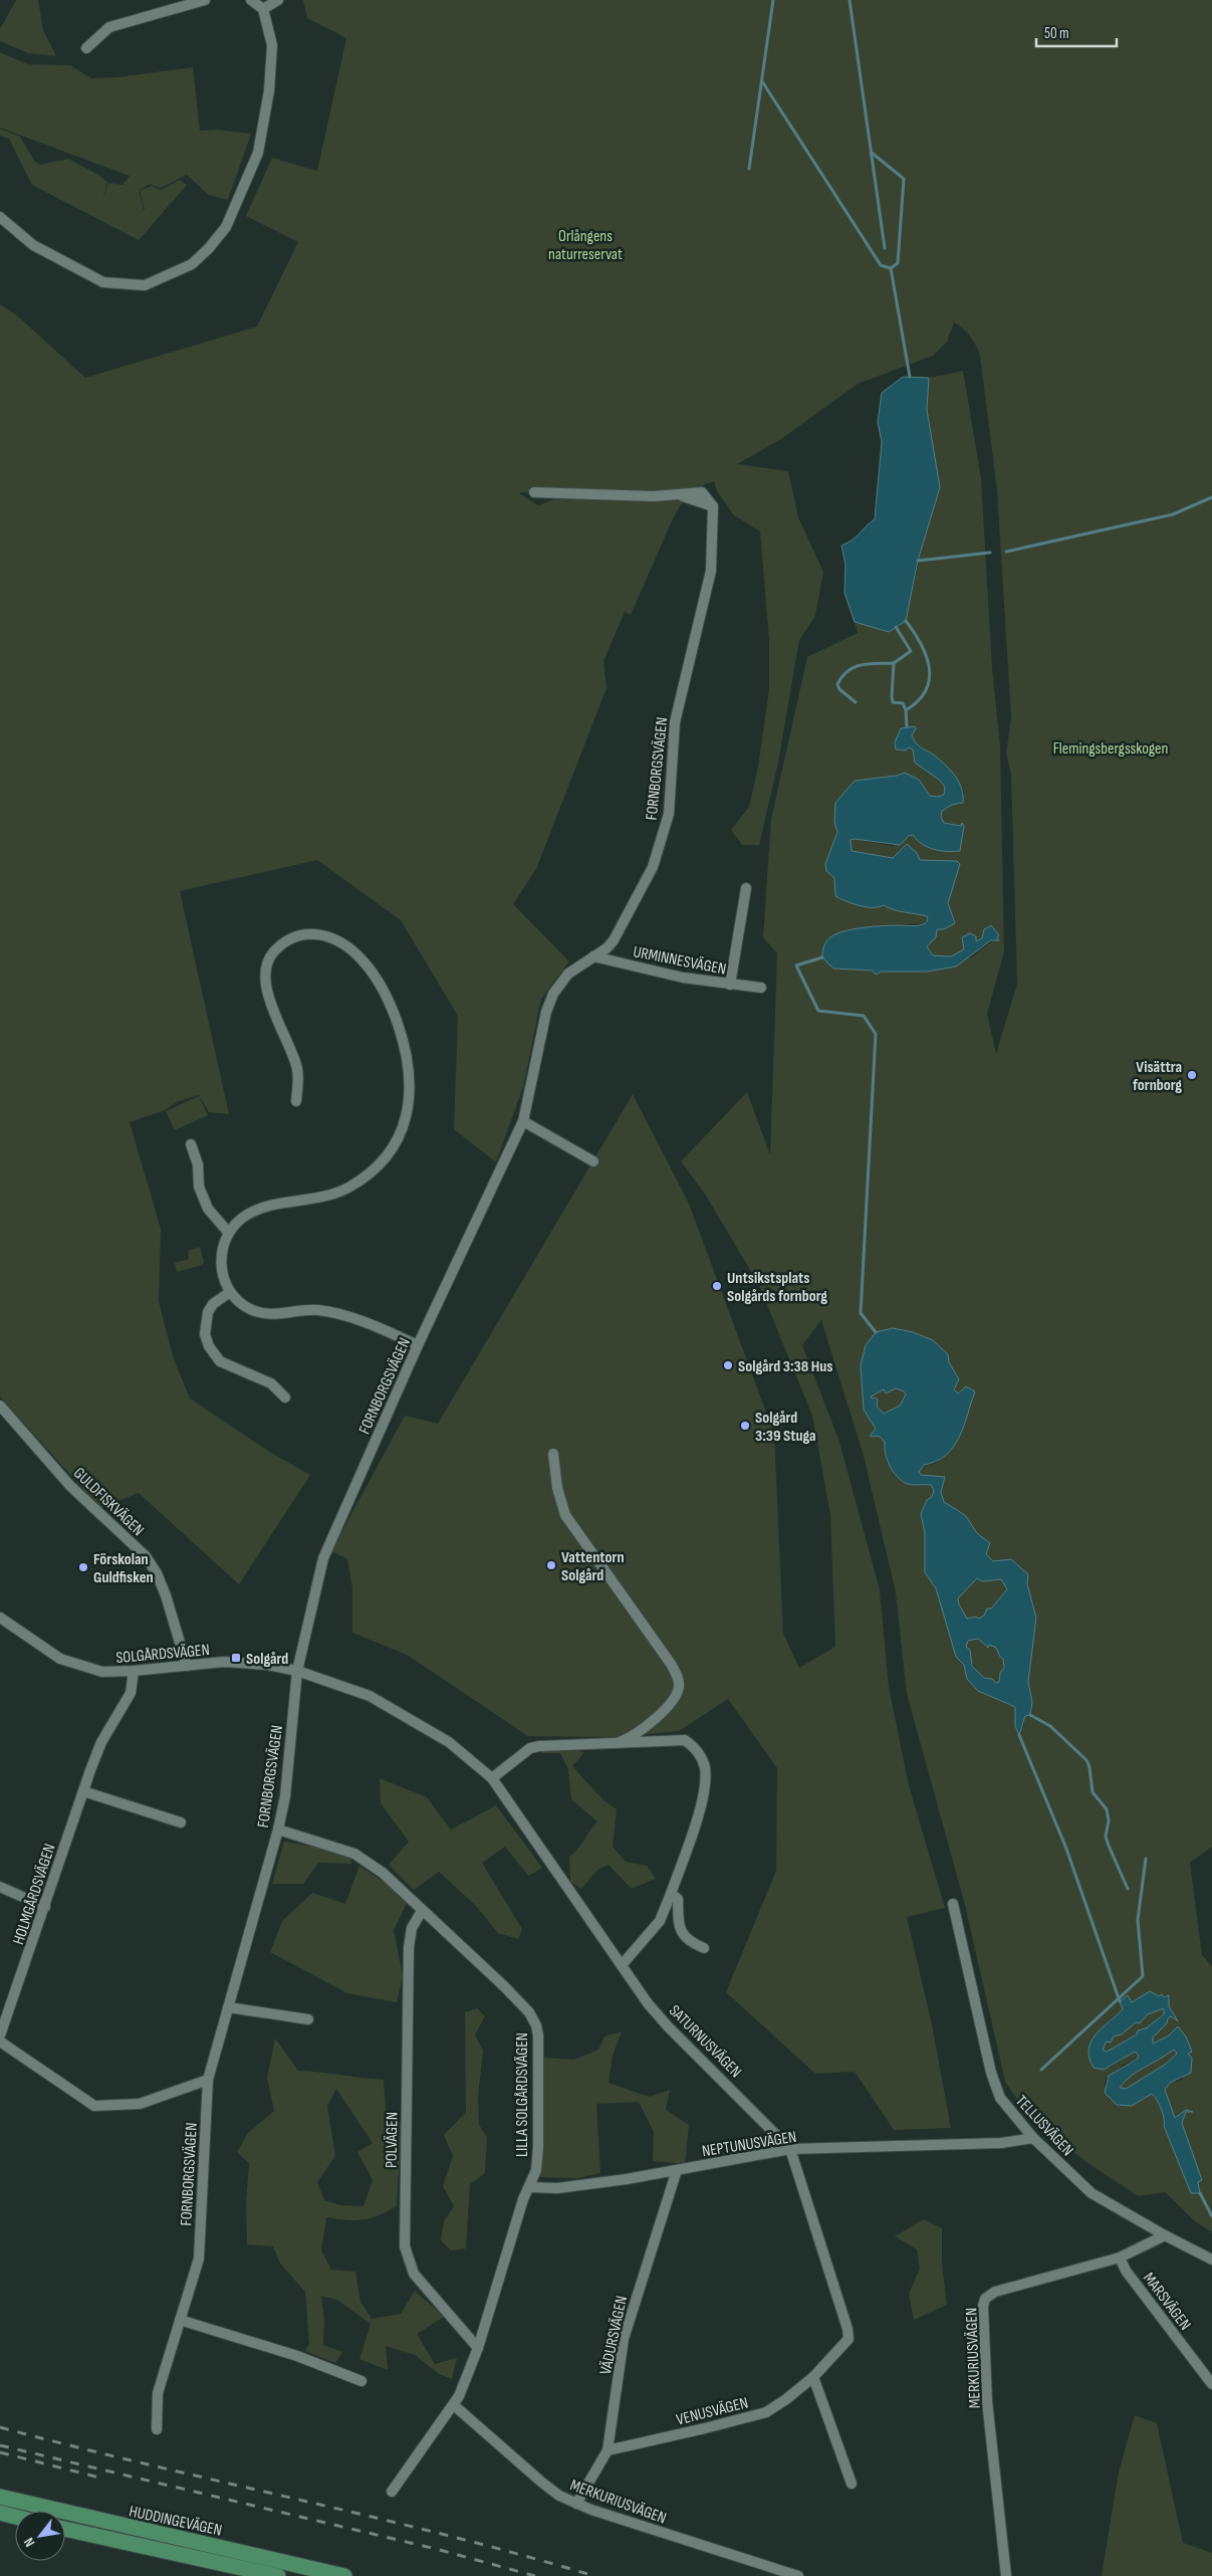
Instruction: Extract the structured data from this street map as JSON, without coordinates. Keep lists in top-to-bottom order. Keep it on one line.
{"streets":{"main road":["HUDDINGEVÄGEN"],"street":["FORNBORGSVÄGEN","URMINNESVÄGEN","GULDFISKVÄGEN","SOLGÅRDSVÄGEN","HOLMGÅRDSVÄGEN","SATURNUSVÄGEN","LILLA SOLGÅRDSVÄGEN","TELLUSVÄGEN","POLVÄGEN","NEPTUNUSVÄGEN","MARSVÄGEN","VÄDURSVÄGEN","MERKURIUSVÄGEN","VENUSVÄGEN"]},"crossings":[["FORNBORGSVÄGEN","URMINNESVÄGEN"],["FORNBORGSVÄGEN","SOLGÅRDSVÄGEN"],["FORNBORGSVÄGEN","LILLA SOLGÅRDSVÄGEN"],["GULDFISKVÄGEN","SOLGÅRDSVÄGEN"],["SOLGÅRDSVÄGEN","HOLMGÅRDSVÄGEN"],["SOLGÅRDSVÄGEN","SATURNUSVÄGEN"],["SATURNUSVÄGEN","NEPTUNUSVÄGEN"],["SATURNUSVÄGEN","VENUSVÄGEN"],["LILLA SOLGÅRDSVÄGEN","POLVÄGEN"],["LILLA SOLGÅRDSVÄGEN","NEPTUNUSVÄGEN"],["LILLA SOLGÅRDSVÄGEN","MERKURIUSVÄGEN"],["TELLUSVÄGEN","NEPTUNUSVÄGEN"],["TELLUSVÄGEN","MERKURIUSVÄGEN"],["NEPTUNUSVÄGEN","VÄDURSVÄGEN"],["MARSVÄGEN","MERKURIUSVÄGEN"],["VÄDURSVÄGEN","MERKURIUSVÄGEN"],["VÄDURSVÄGEN","VENUSVÄGEN"]],"parks":["Orlångens naturreservat","Flemingsbergsskogen"],"places":{"other":["Visättra fornborg","Untsikstsplats Solgårds fornborg","Solgård 3:38 Hus","Solgård 3:39 Stuga","Vattentorn Solgård","Förskolan Guldfisken"],"transit":["Solgård"]},"scale_bar":"50 m","north":"bottom left"}
